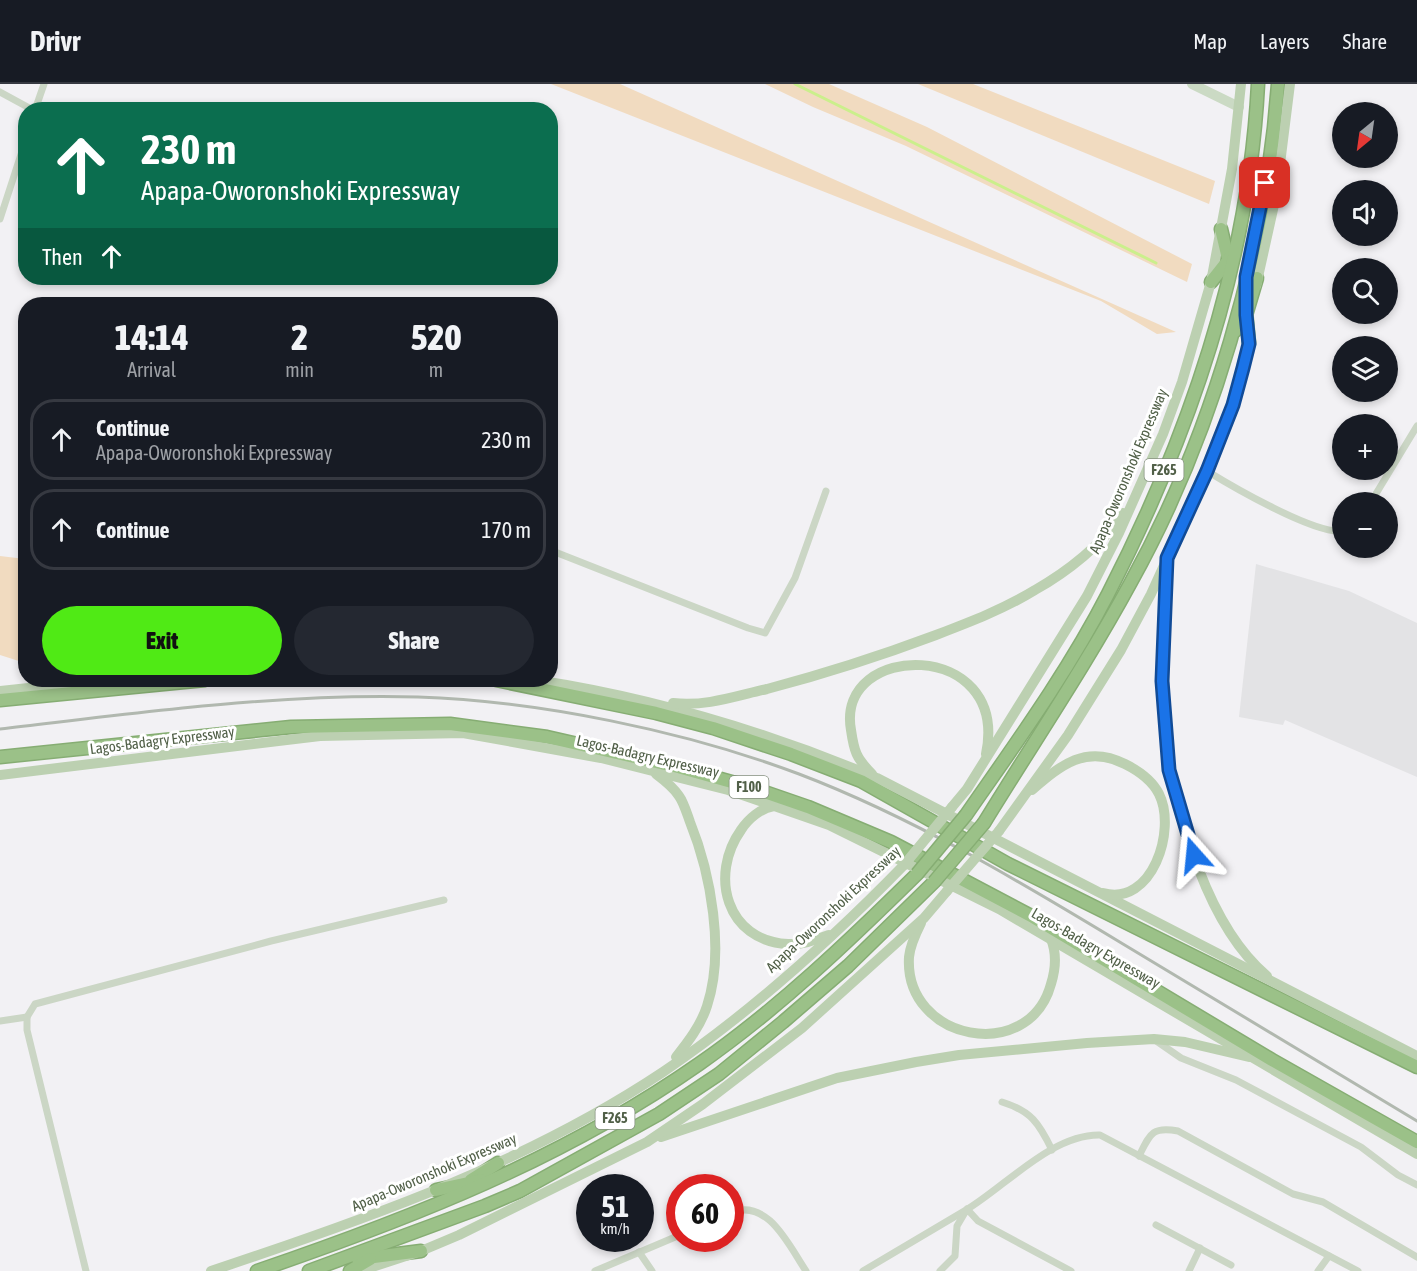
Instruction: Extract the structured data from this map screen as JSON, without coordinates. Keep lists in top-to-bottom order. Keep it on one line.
{"streets":{"highway":["F265","Apapa-Oworonshoki Expressway","Lagos-Badagry Expressway","F100"]},"north":"bottom left","page":{"header":"Drivr","nav":["Map","Layers","Share"],"map_buttons":["+","−"],"turn":["230 m","Apapa-Oworonshoki Expressway"],"then":"Then","eta":["14:14","Arrival","2","min","520","m"],"list":[{"name":"Continue","note":"Apapa-Oworonshoki Expressway","value":"230 m"},{"name":"Continue","value":"170 m"}],"buttons":["Exit","Share"],"speed":"51 km/h","limit":"60"}}
